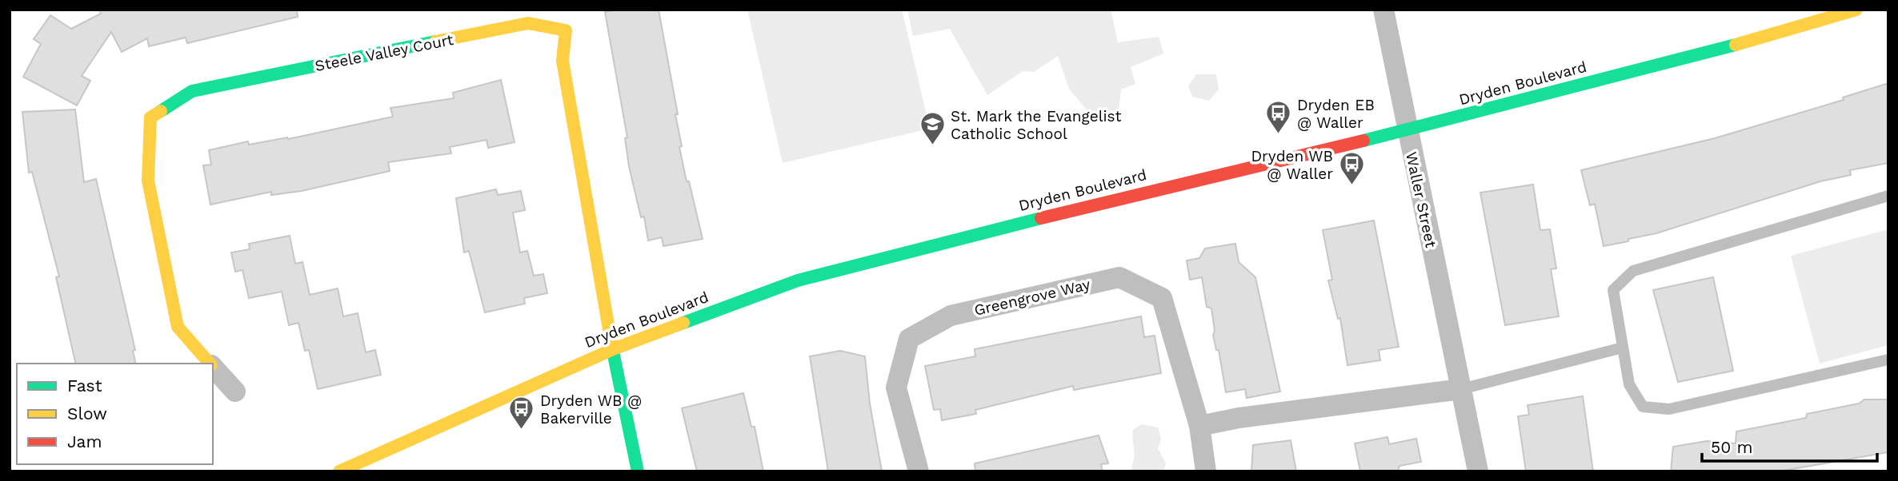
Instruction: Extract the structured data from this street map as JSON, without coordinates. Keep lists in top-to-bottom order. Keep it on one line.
{"streets":{"street":["Steele Valley Court","Dryden Boulevard","Waller Street","Greengrove Way"]},"crossings":[["Steele Valley Court","Dryden Boulevard"],["Dryden Boulevard","Waller Street"]],"places":{"bus stop":["Dryden EB @ Waller","Dryden WB @ Waller","Dryden WB @ Bakerville"],"school or university":["St. Mark the Evangelist Catholic School"]},"legend":["Fast","Slow","Jam"],"scale_bar":"50 m"}
